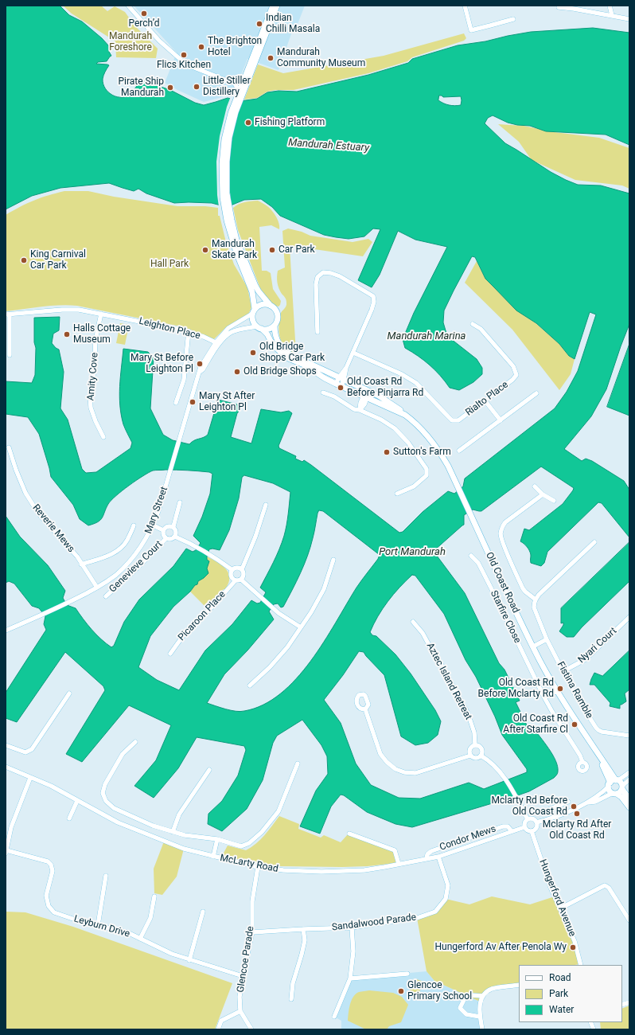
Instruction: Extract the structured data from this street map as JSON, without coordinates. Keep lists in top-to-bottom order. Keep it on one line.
{"streets":{"main road":["Old Coast Road"],"street":["Leighton Place","Amity Cove","Rialto Place","Mary Street","Reverie Mews","Genevieve Court","Picaroon Place","Starfire Close","Nyari Court","Aztec Island Retreat","Fistina Ramble","Condor Mews","McLarty Road","Hungerford Avenue","Sandalwood Parade","Leyburn Drive","Glencoe Parade"]},"crossings":[["Leighton Place","Amity Cove"],["Leighton Place","Mary Street"],["Mary Street","Reverie Mews"],["Mary Street","Old Coast Road"],["Nyari Court","Fistina Ramble"],["Condor Mews","McLarty Road"],["McLarty Road","Hungerford Avenue"],["McLarty Road","Sandalwood Parade"],["McLarty Road","Glencoe Parade"],["Sandalwood Parade","Glencoe Parade"],["Leyburn Drive","Glencoe Parade"]],"water":["Mandurah Estuary","Mandurah Marina","Port Mandurah"],"parks":["Mandurah Foreshore","Hall Park"],"places":["Perch’d","Indian Chilli Masala","The Brighton Hotel","Flics Kitchen","Mandurah Community Museum","Little Stiller Distillery","Pirate Ship Mandurah","Fishing Platform","Mandurah Skate Park","Car Park","King Carnival Car Park","Halls Cottage Museum","Old Bridge Shops Car Park","Mary St Before Leighton Pl","Old Bridge Shops","Old Coast Rd Before Pinjarra Rd","Mary St After Leighton Pl","Sutton's Farm","Old Coast Rd Before Mclarty Rd","Old Coast Rd After Starfire Cl","Mclarty Rd Before Old Coast Rd","Mclarty Rd After Old Coast Rd","Hungerford Av After Penola Wy","Glencoe Primary School"],"legend":["Road","Park","Water"]}
